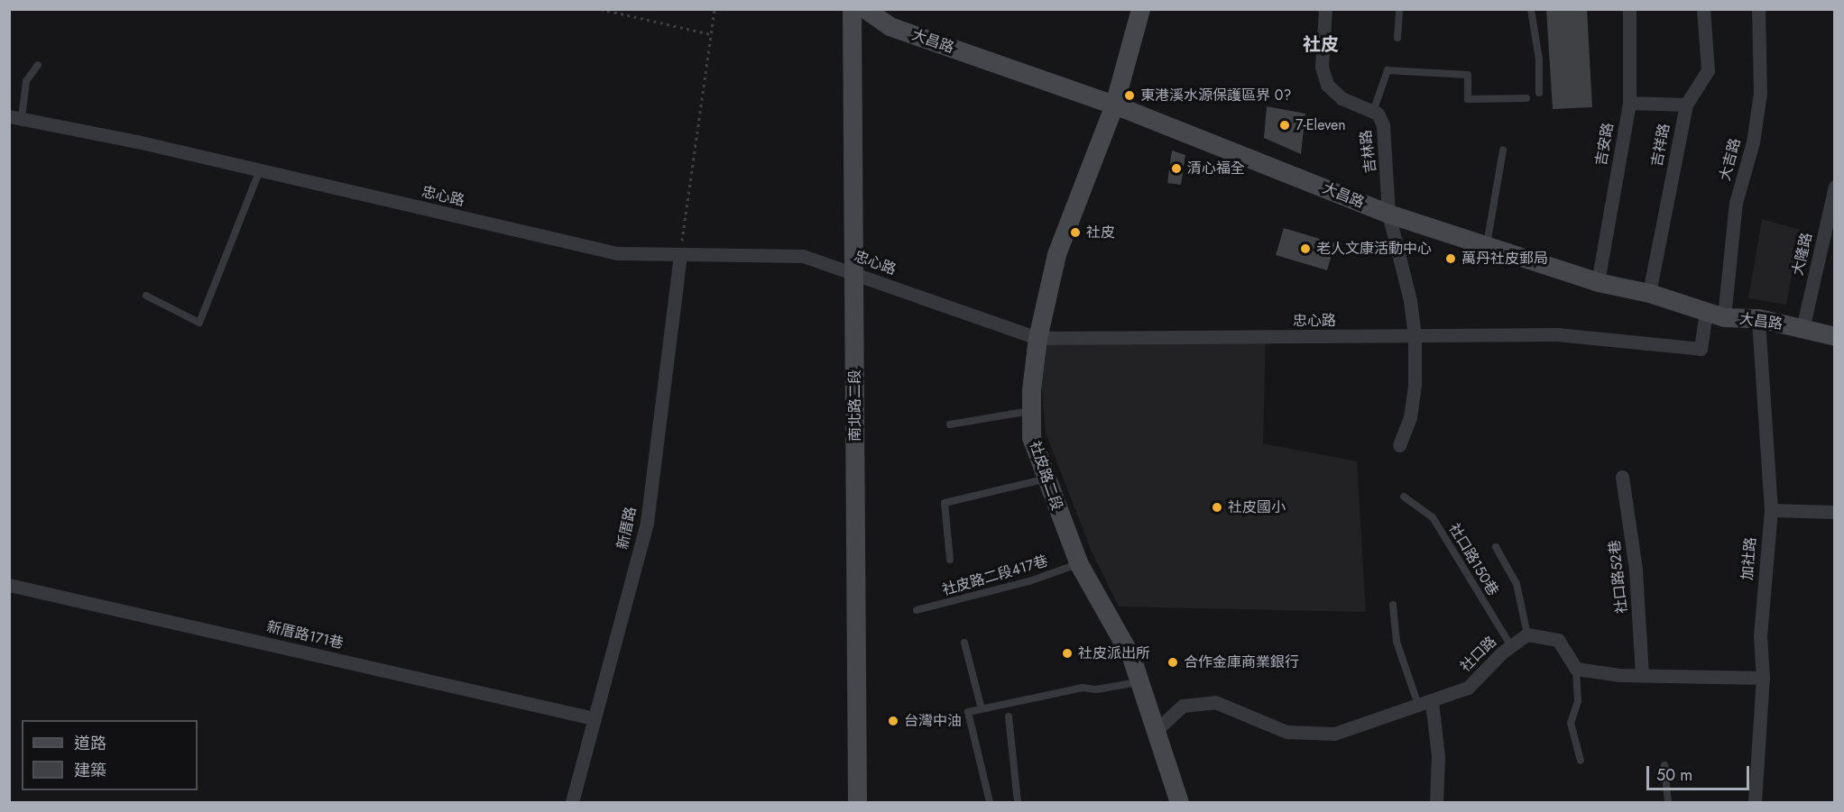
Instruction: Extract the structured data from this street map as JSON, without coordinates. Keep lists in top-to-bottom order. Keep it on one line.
{"streets":{"street":["大昌路","吉安路","吉祥路","吉林路","大吉路","忠心路","大隆路","南北路二段","社皮路二段","新厝路","加社路","社口路52巷","新厝路171巷","社口路"],"lane":["社口路150巷","社皮路二段417巷"]},"crossings":[["大昌路","吉安路"],["大昌路","吉祥路"],["大昌路","吉林路"],["大昌路","大吉路"],["大昌路","忠心路"],["大昌路","大隆路"],["大昌路","社皮路二段"],["大昌路","加社路"],["吉林路","忠心路"],["大吉路","忠心路"],["忠心路","南北路二段"],["忠心路","社皮路二段"],["忠心路","新厝路"],["社皮路二段","社皮路二段417巷"],["社皮路二段","社口路"],["新厝路","新厝路171巷"],["社口路150巷","社口路"]],"districts":["社皮"],"places":["東港溪水源保護區界 0?","7-Eleven","清心福全","社皮","老人文康活動中心","萬丹社皮郵局","社皮國小","社皮派出所","合作金庫商業銀行","台灣中油"],"legend":["道路","建築"],"scale_bar":"50 m"}
